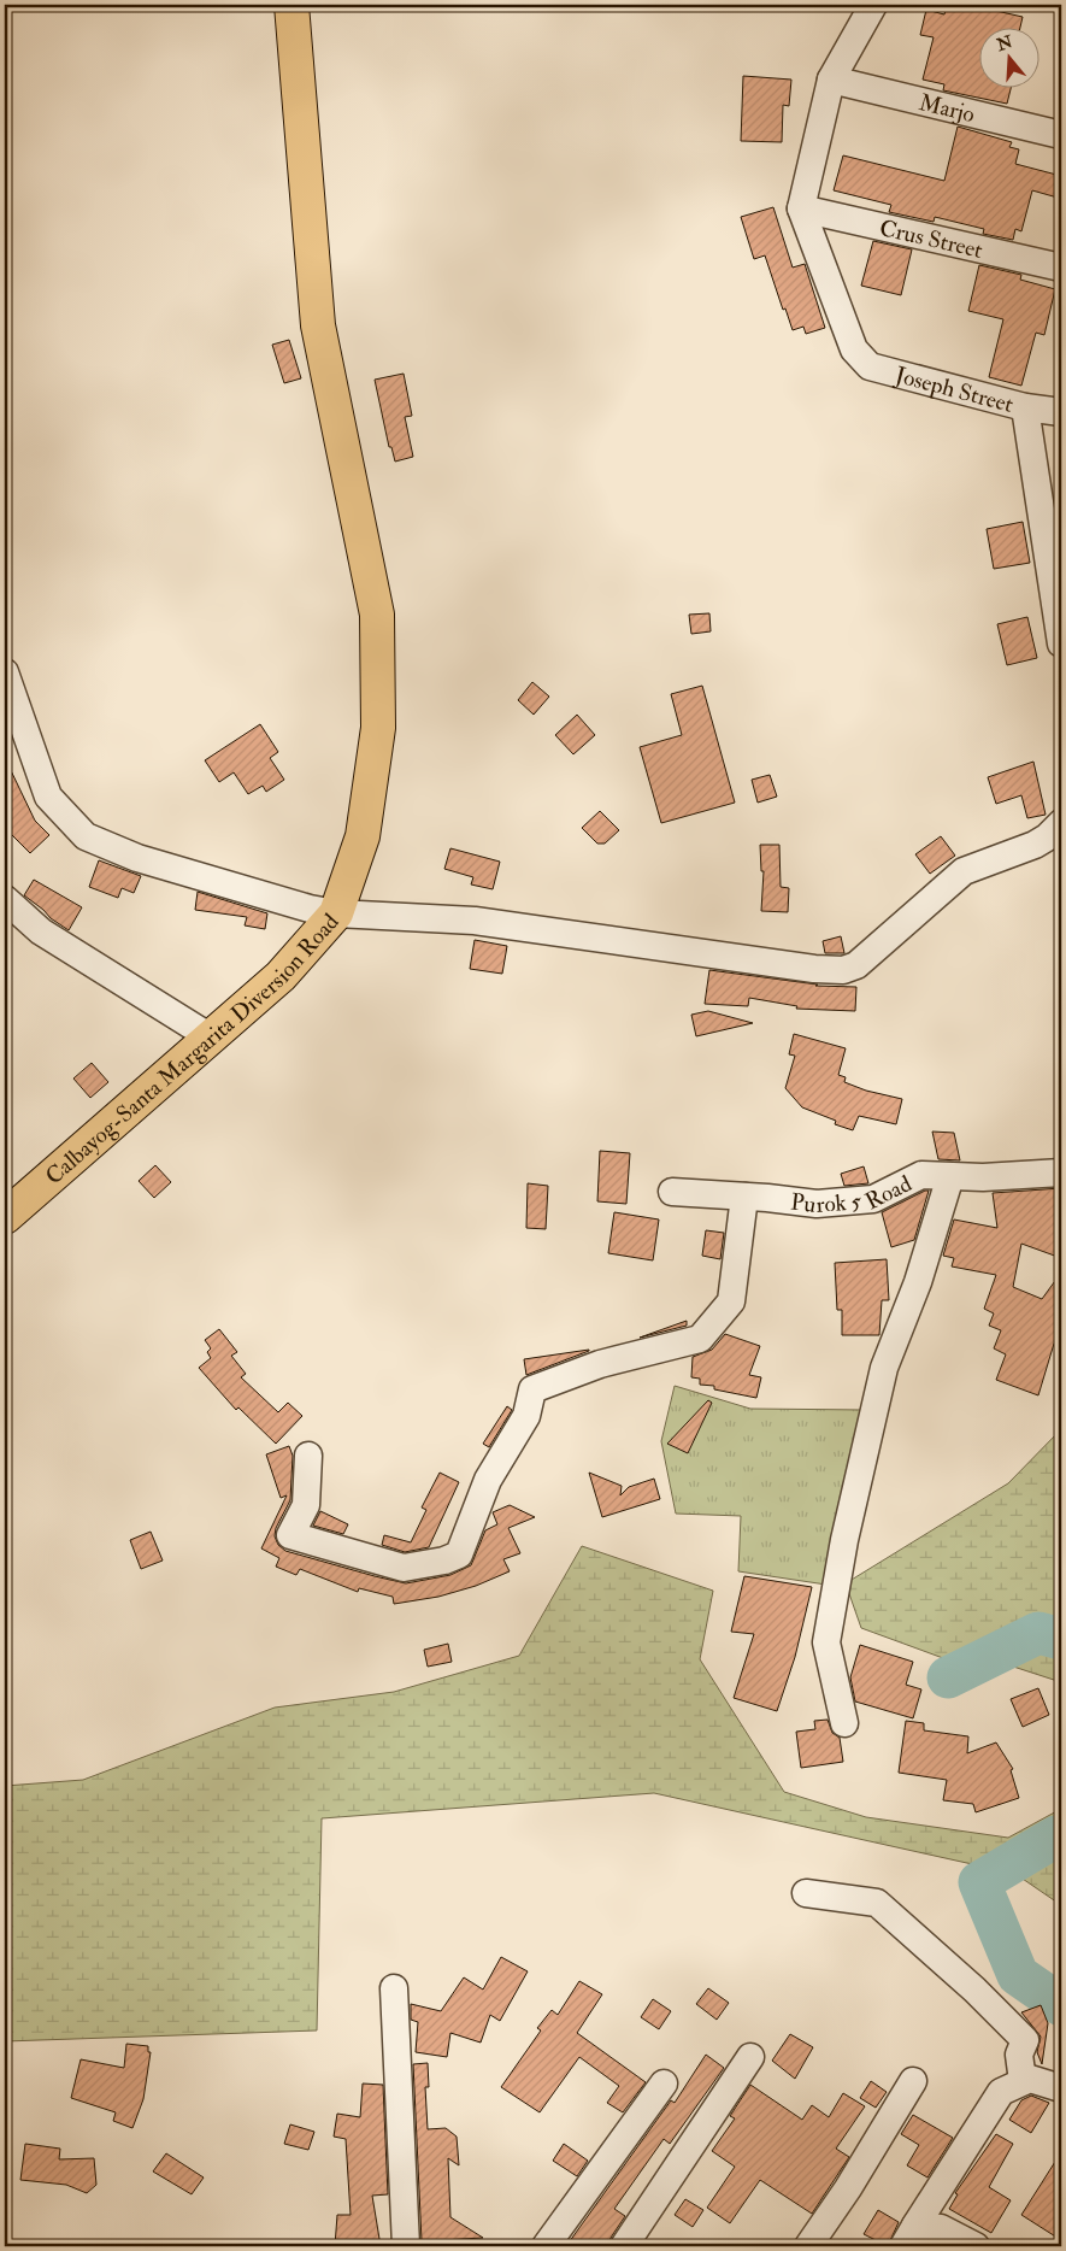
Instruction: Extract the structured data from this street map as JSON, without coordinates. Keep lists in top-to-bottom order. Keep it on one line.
{"streets":{"highway":["Calbayog-Santa Margarita Diversion Road"],"street":["Marjo","Crus Street","Joseph Street","Purok 5 Road"]},"crossings":[["Crus Street","Joseph Street"]],"north":"top"}
